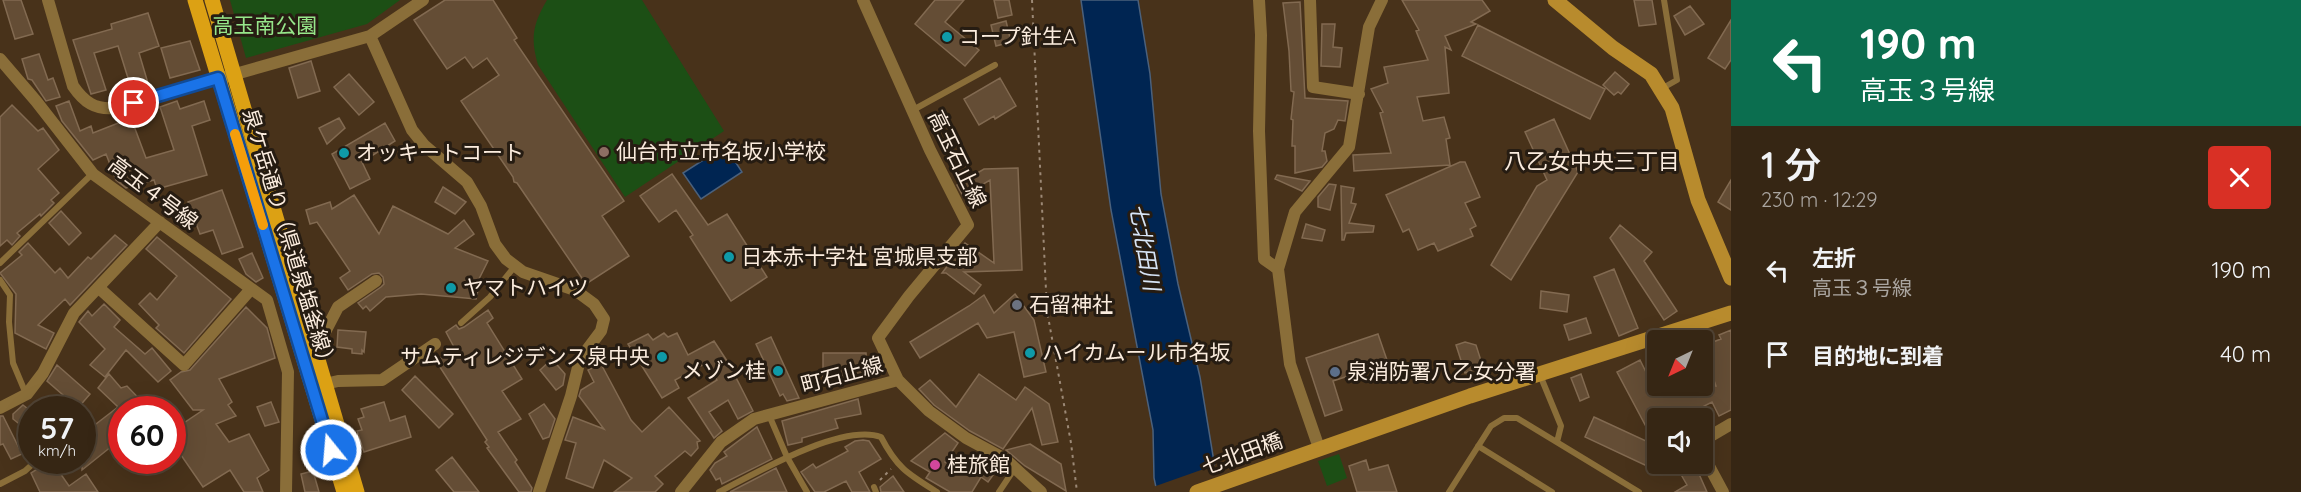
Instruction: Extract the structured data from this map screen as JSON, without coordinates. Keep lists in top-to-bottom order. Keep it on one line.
{"streets":{"main road":["泉ケ岳通り（県道泉塩釜線）"],"street":["高玉石止線","高玉４号線","町石止線","七北田橋"]},"crossings":[["高玉石止線","町石止線"]],"districts":["八乙女中央三丁目"],"water":["七北田川"],"parks":["高玉南公園"],"places":["コープ針生A","仙台市立市名坂小学校","オッキートコート","日本赤十字社 宮城県支部","ヤマトハイツ","石留神社","ハイカムール市名坂","サムティレジデンス泉中央","メゾン桂","泉消防署八乙女分署","桂旅館"],"north":"bottom left","page":{"turn":["190 m","高玉３号線"],"heading":["1 分","230 m · 12:29"],"list":[{"name":"左折","note":"高玉３号線","value":"190 m"},{"name":"目的地に到着","value":"40 m"}],"speed":"57 km/h","limit":"60"}}
